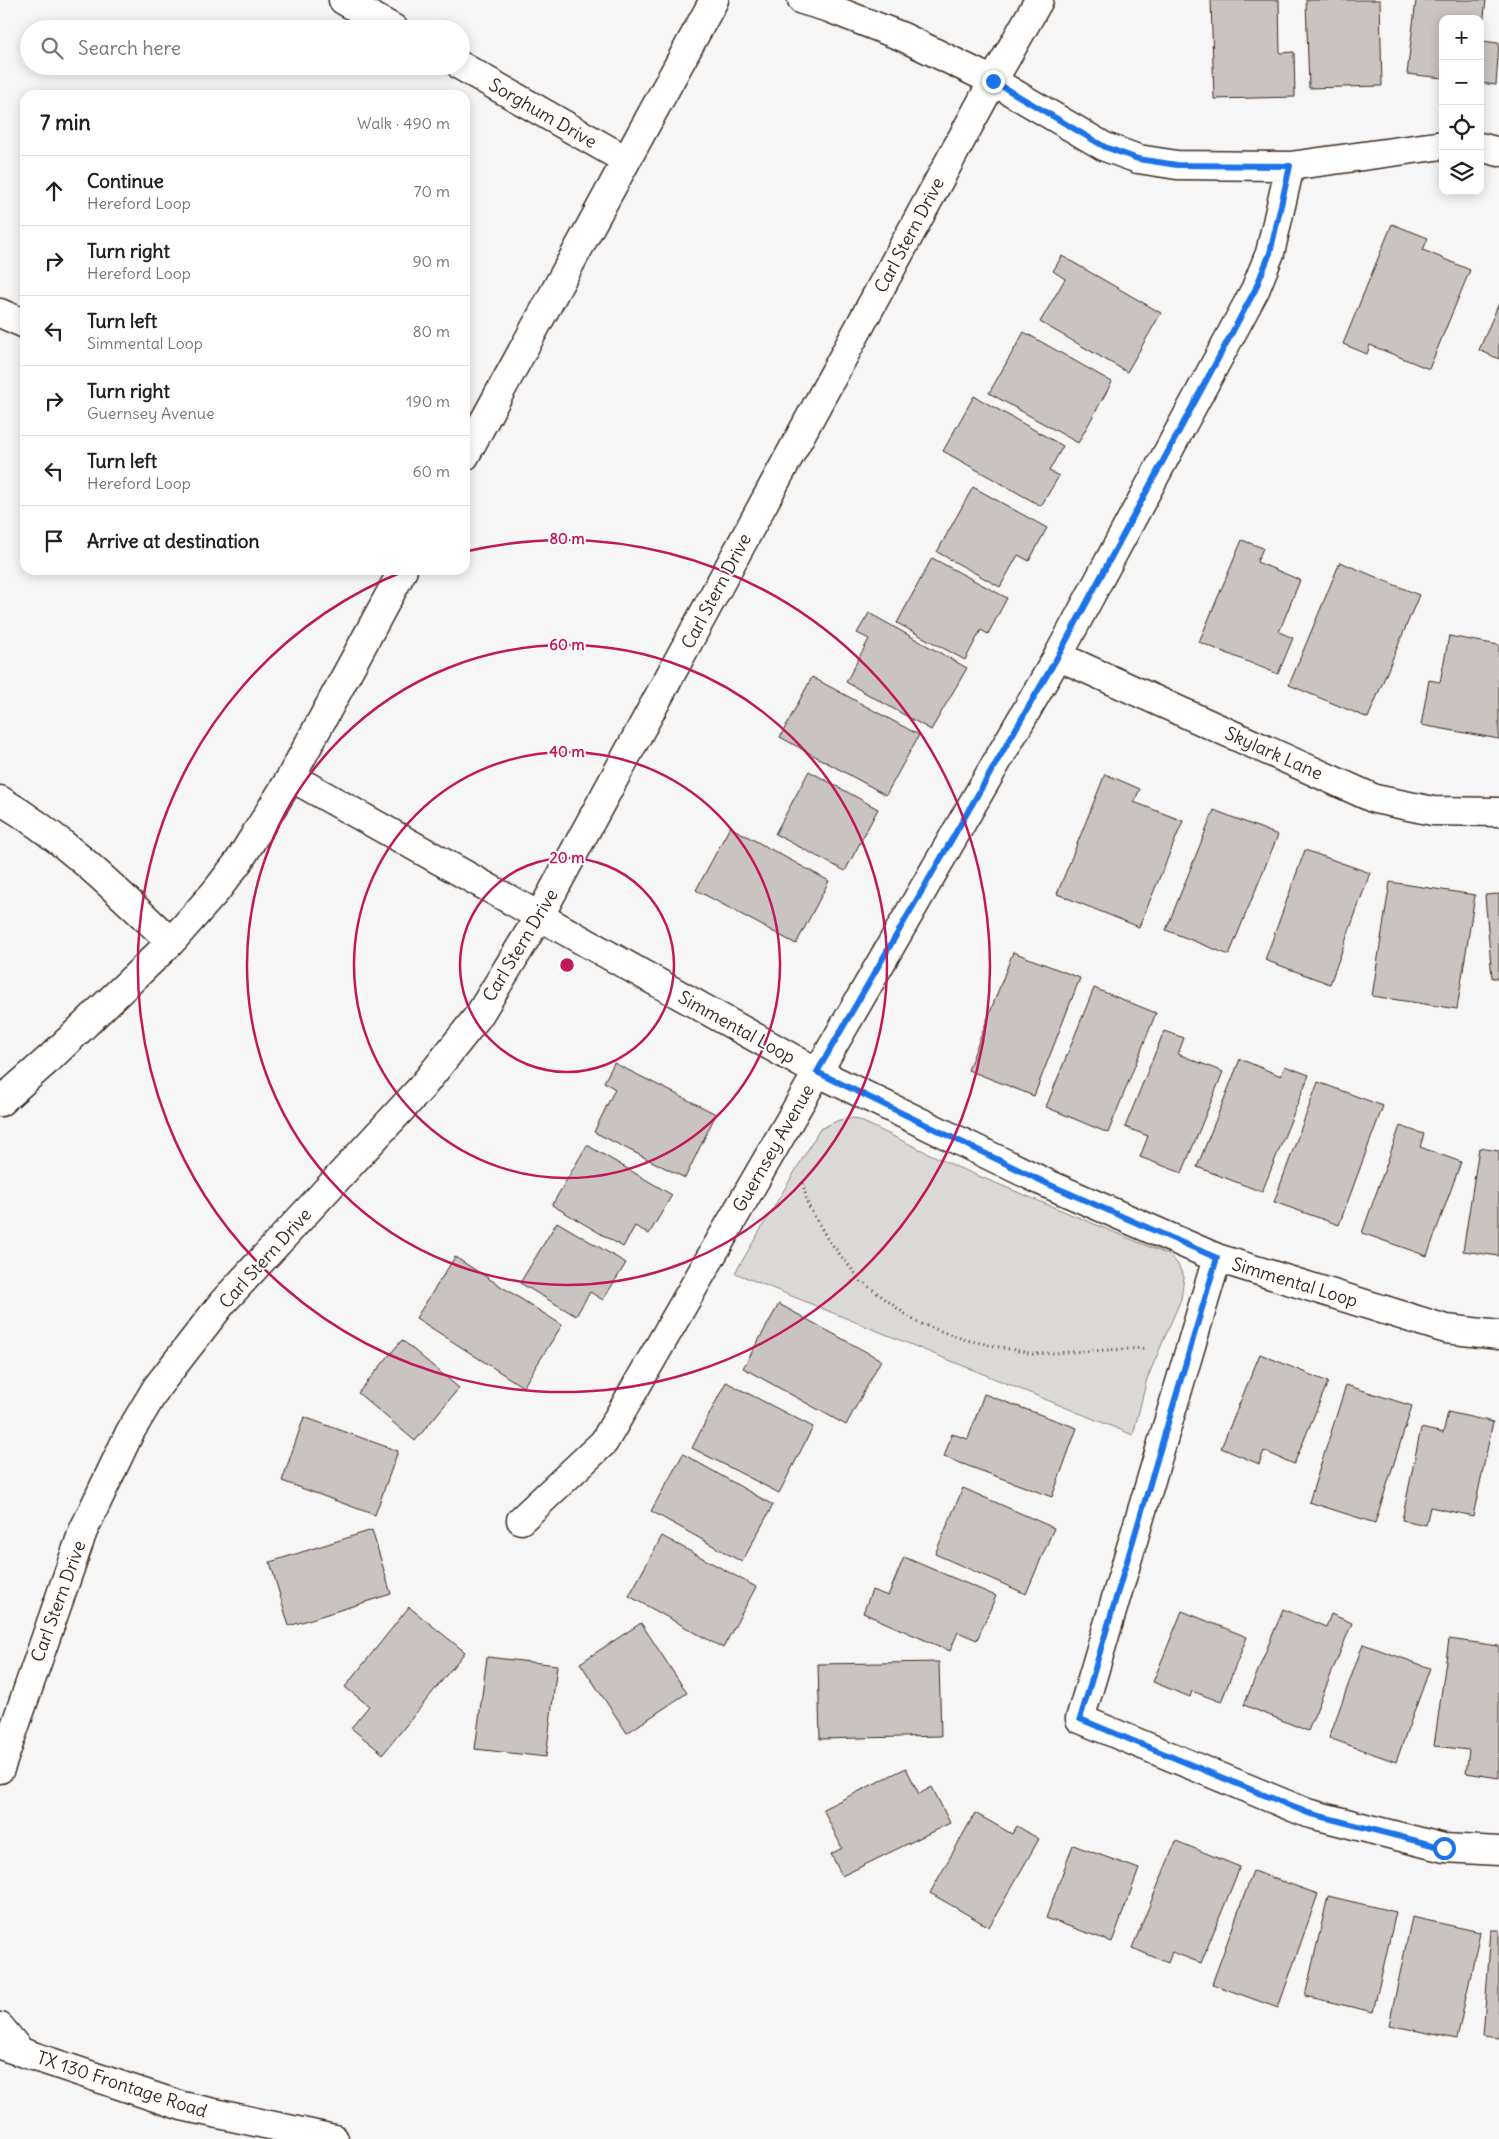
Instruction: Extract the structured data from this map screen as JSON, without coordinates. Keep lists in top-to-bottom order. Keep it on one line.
{"streets":{"street":["Sorghum Drive","Carl Stern Drive","Skylark Lane","Simmental Loop","Guernsey Avenue","TX 130 Frontage Road"]},"crossings":[["Carl Stern Drive","Simmental Loop"],["Skylark Lane","Guernsey Avenue"],["Simmental Loop","Guernsey Avenue"]],"page":{"map_buttons":["+","−"],"search":"Search here","heading":["7 min","Walk · 490 m"],"list":[["Continue","Hereford Loop","70 m"],["Turn right","Hereford Loop","90 m"],["Turn left","Simmental Loop","80 m"],["Turn right","Guernsey Avenue","190 m"],["Turn left","Hereford Loop","60 m"],"Arrive at destination"]},"rings":["80 m","60 m","40 m","20 m"]}
